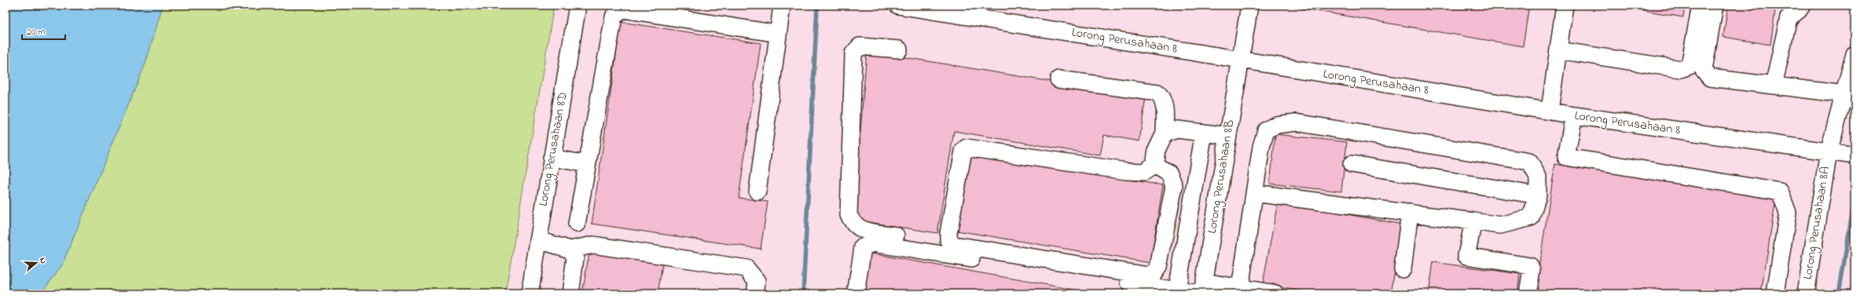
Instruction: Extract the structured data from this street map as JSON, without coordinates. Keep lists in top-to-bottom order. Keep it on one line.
{"streets":{"street":["Lorong Perusahaan 8","Lorong Perusahaan 8D","Lorong Perusahaan 8B","Lorong Perusahaan 8A"]},"crossings":[["Lorong Perusahaan 8","Lorong Perusahaan 8B"],["Lorong Perusahaan 8","Lorong Perusahaan 8A"]],"scale_bar":"20 m","north":"right"}
